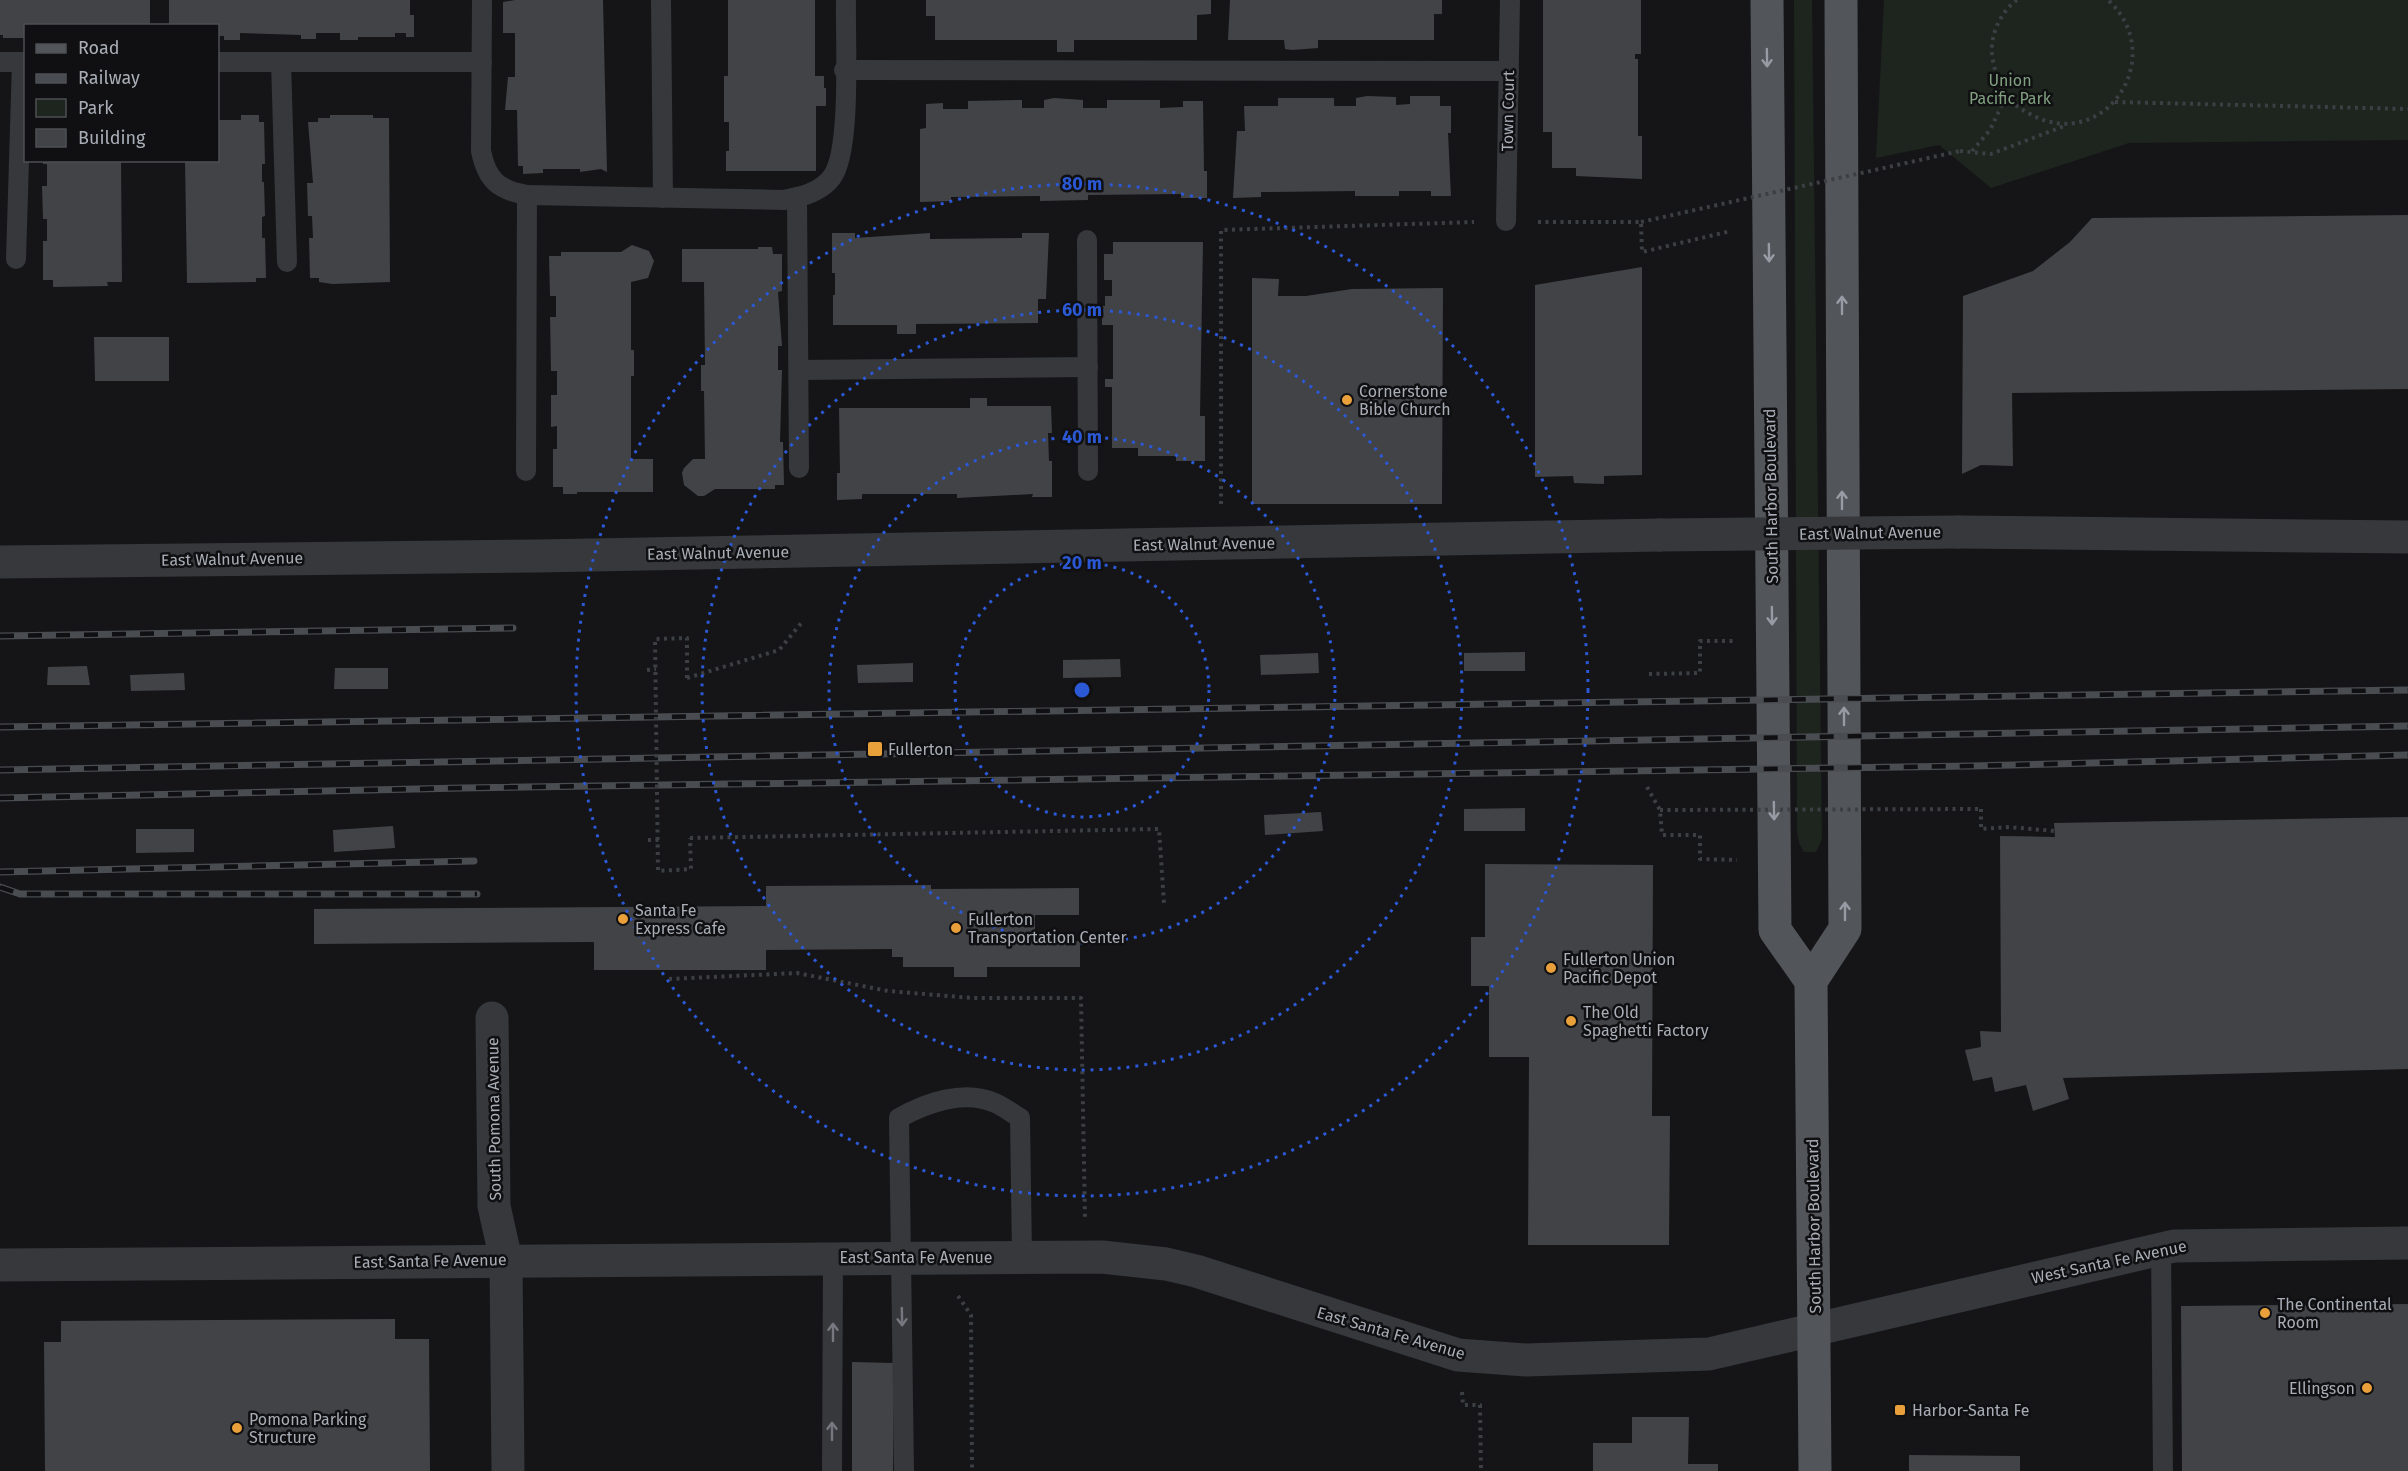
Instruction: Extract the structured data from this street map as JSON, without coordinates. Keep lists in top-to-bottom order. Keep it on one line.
{"streets":{"main road":["South Harbor Boulevard"],"street":["East Walnut Avenue","South Pomona Avenue","East Santa Fe Avenue","West Santa Fe Avenue"],"lane":["Town Court"]},"crossings":[["South Harbor Boulevard","East Santa Fe Avenue"],["South Harbor Boulevard","West Santa Fe Avenue"],["South Pomona Avenue","East Santa Fe Avenue"],["East Santa Fe Avenue","West Santa Fe Avenue"]],"parks":["Union Pacific Park"],"places":{"other":["Cornerstone Bible Church","Santa Fe Express Cafe","Fullerton Transportation Center","Fullerton Union Pacific Depot","The Old Spaghetti Factory","The Continental Room","Ellingson","Pomona Parking Structure"],"transit":["Fullerton","Harbor-Santa Fe"]},"legend":["Road","Railway","Park","Building"],"rings":["80 m","60 m","40 m","20 m"]}
